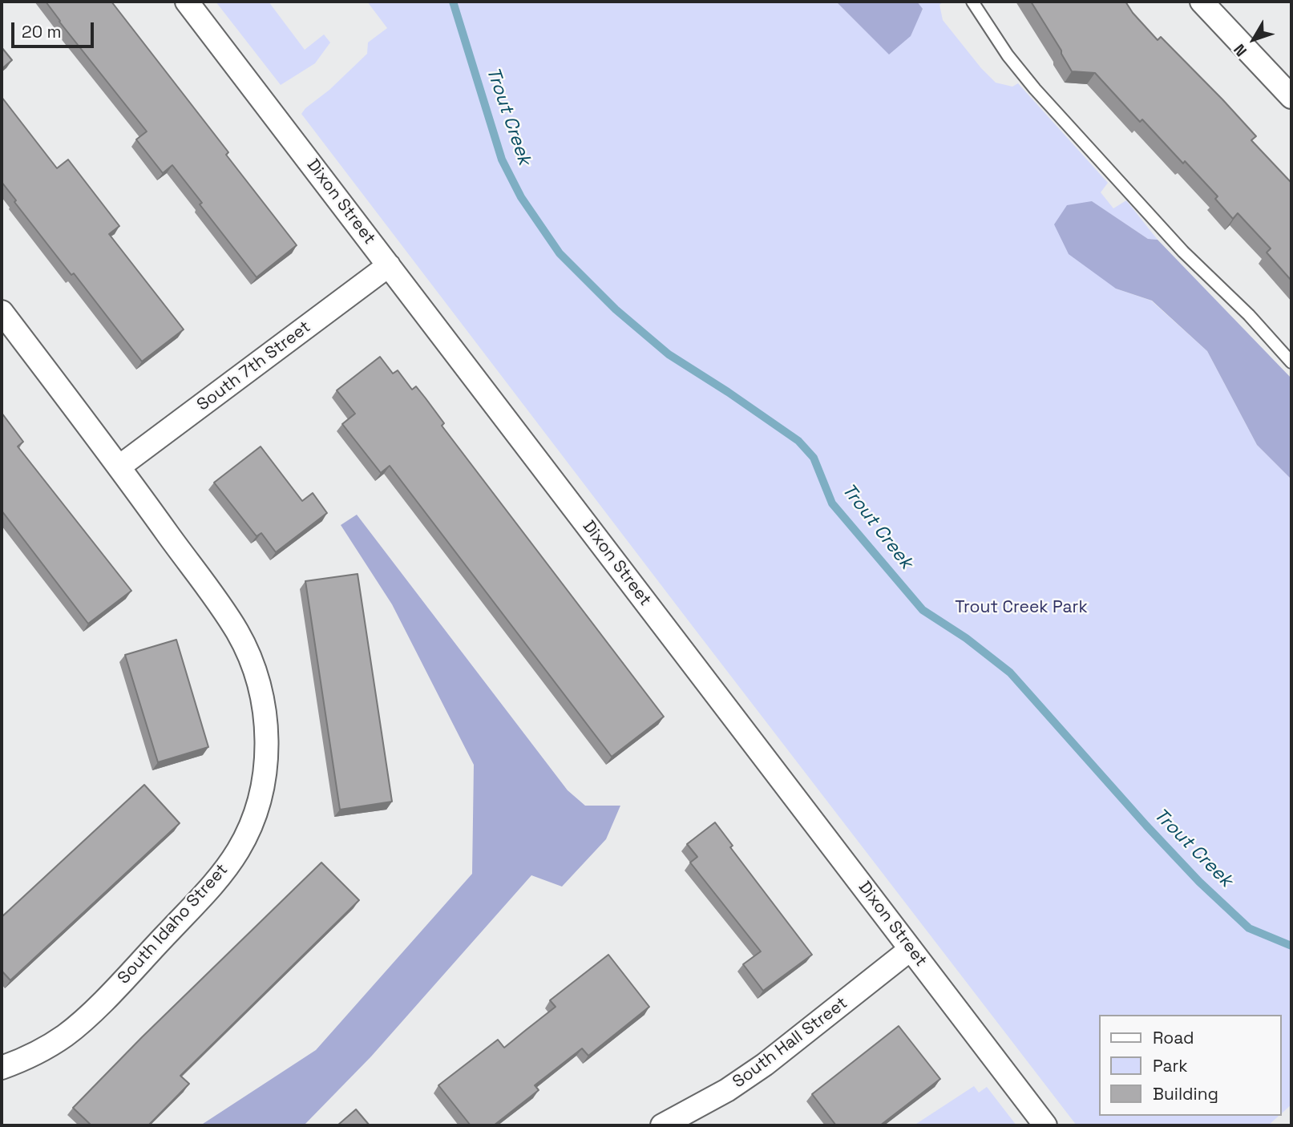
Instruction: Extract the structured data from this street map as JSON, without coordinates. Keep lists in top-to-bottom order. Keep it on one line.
{"streets":{"street":["Dixon Street","South 7th Street","South Idaho Street","South Hall Street"]},"crossings":[["Dixon Street","South 7th Street"],["Dixon Street","South Hall Street"],["South 7th Street","South Idaho Street"]],"water":["Trout Creek"],"parks":["Trout Creek Park"],"legend":["Road","Park","Building"],"scale_bar":"20 m","north":"bottom left"}
